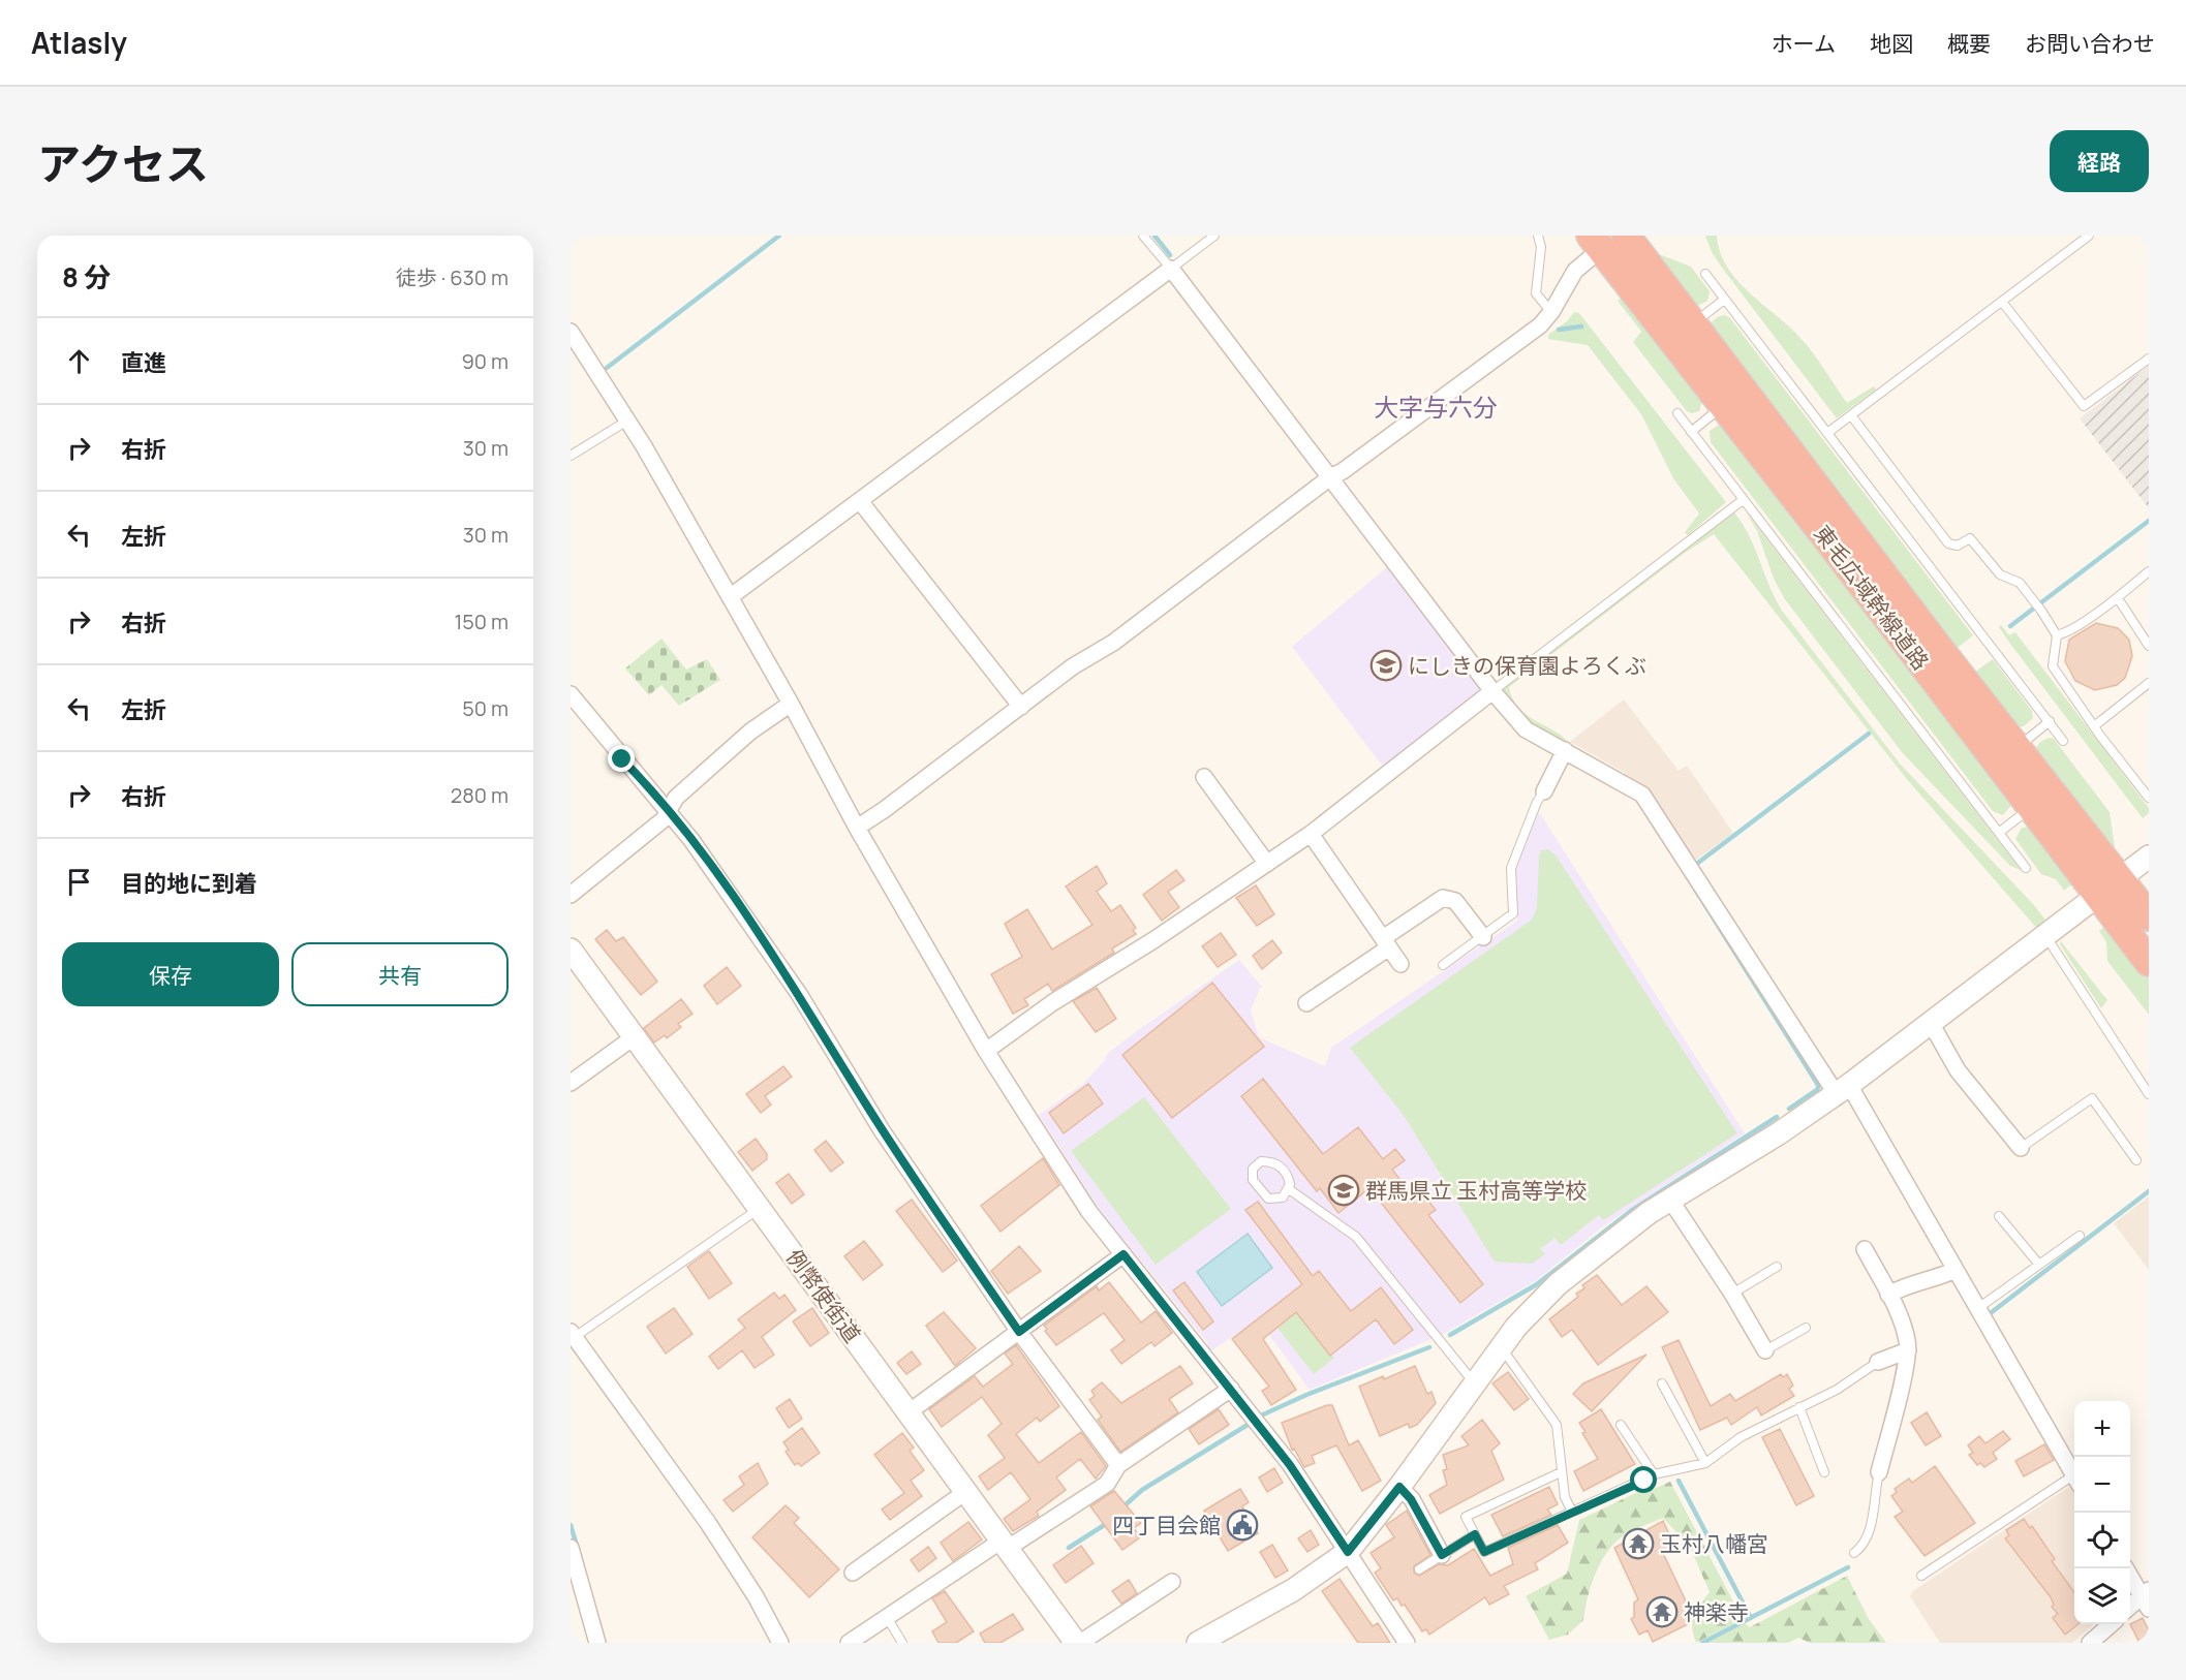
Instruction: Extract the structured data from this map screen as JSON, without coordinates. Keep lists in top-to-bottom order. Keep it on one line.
{"streets":{"highway":["東毛広域幹線道路"],"street":["例幣使街道"]},"districts":["大字与六分"],"places":{"school or university":["にしきの保育園よろくぶ","群馬県立 玉村高等学校"],"public building":["四丁目会館"],"temple":["玉村八幡宮","神楽寺"]},"page":{"header":"Atlasly","nav":["ホーム","地図","概要","お問い合わせ"],"title":"アクセス","buttons":["経路",["保存","共有"]],"heading":["8 分","徒歩 · 630 m"],"list":[["直進","90 m"],["右折","30 m"],["左折","30 m"],["右折","150 m"],["左折","50 m"],["右折","280 m"],"目的地に到着"],"map_buttons":["+","−"]}}
